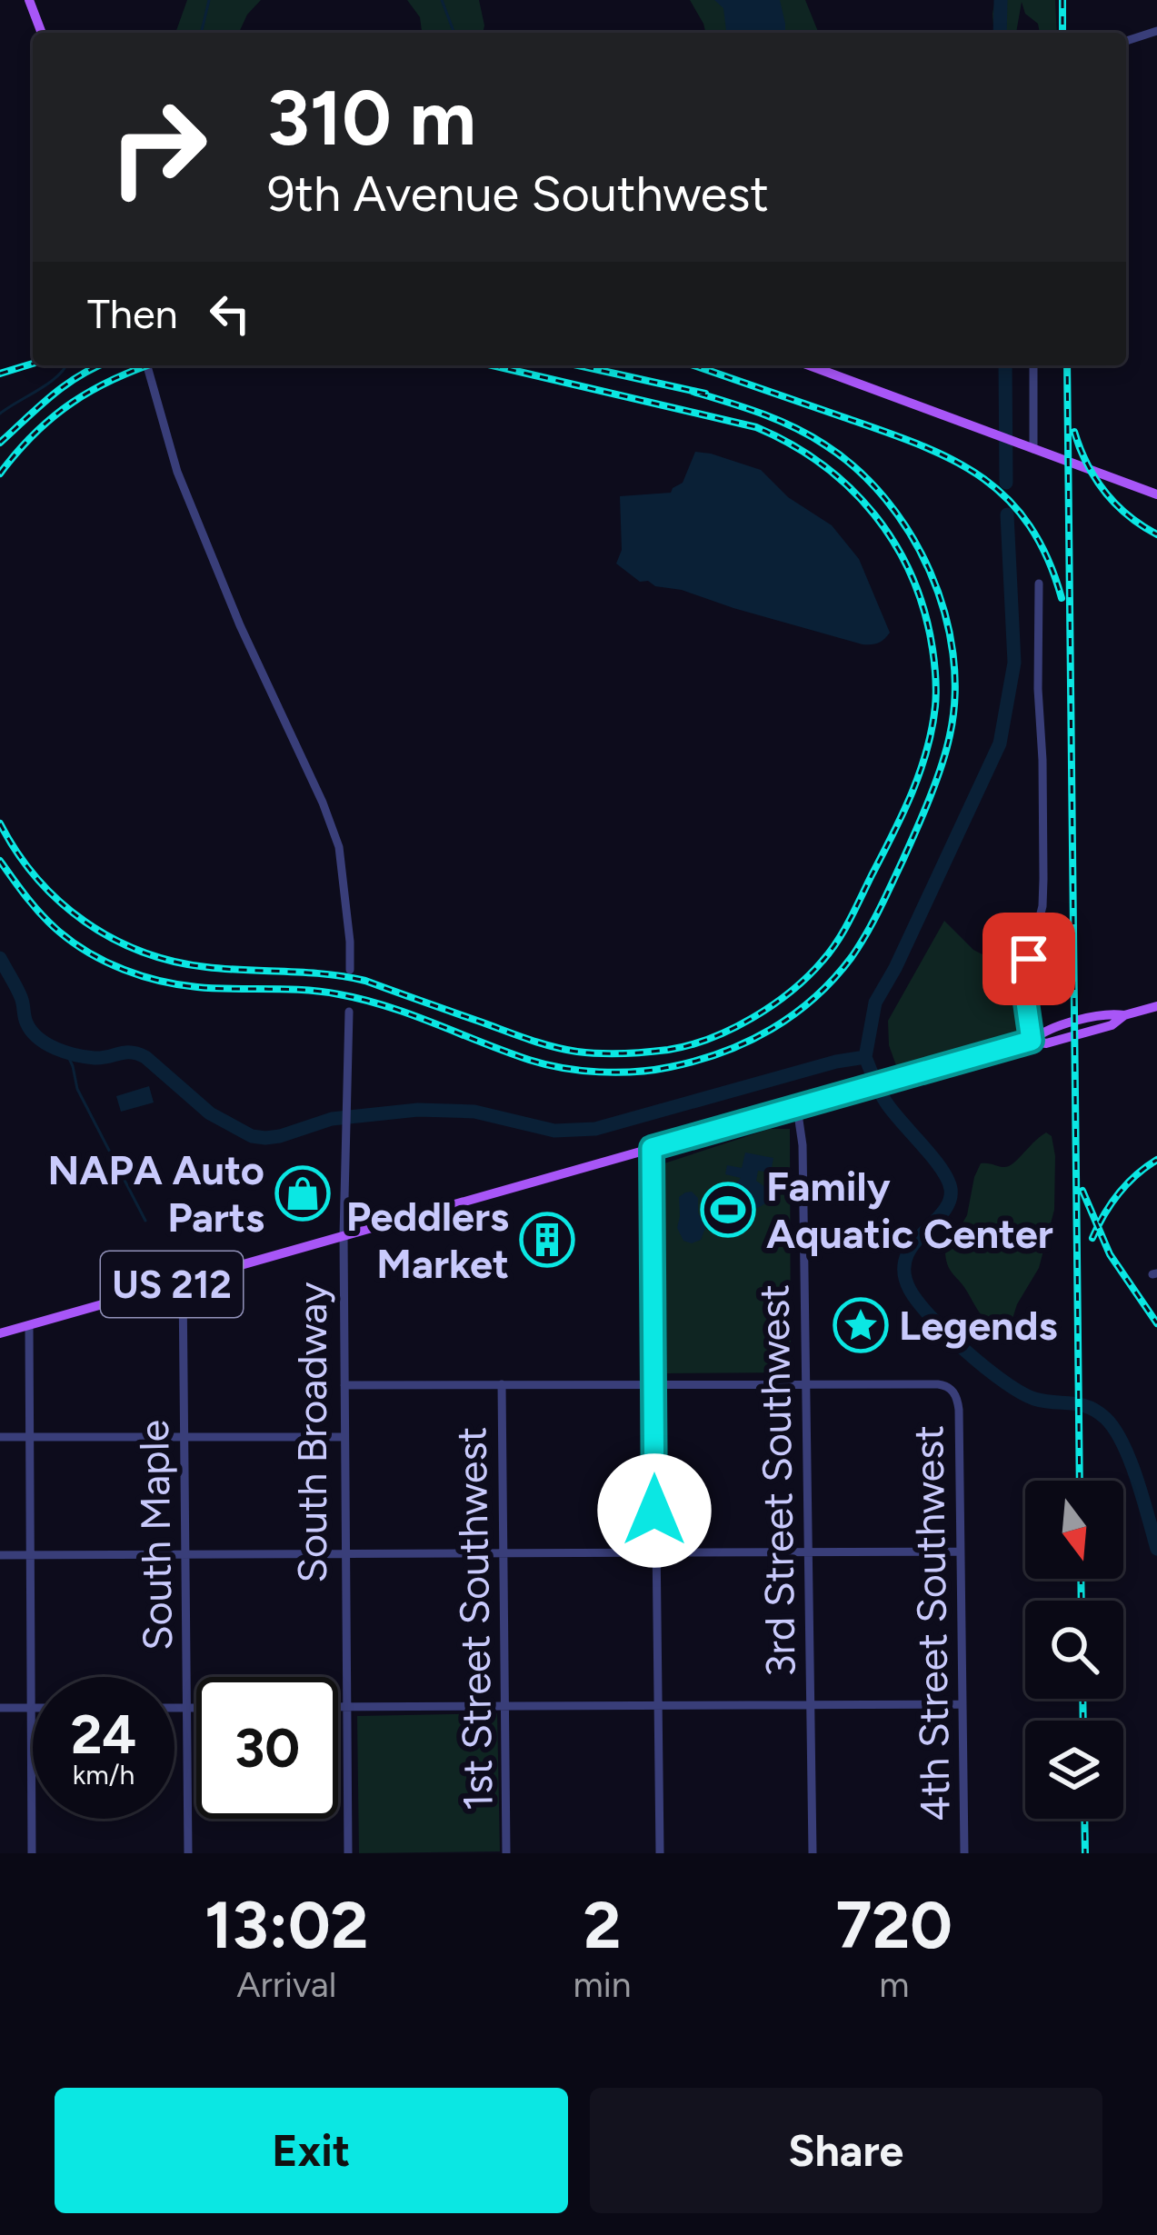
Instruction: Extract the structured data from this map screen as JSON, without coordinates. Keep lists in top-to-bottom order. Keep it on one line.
{"streets":{"main road":["US 212"],"street":["South Broadway","3rd Street Southwest","South Maple","1st Street Southwest","4th Street Southwest"]},"crossings":[["US 212","South Broadway"],["US 212","3rd Street Southwest"],["US 212","South Maple"],["3rd Street Southwest","4th Street Southwest"]],"places":{"shop":["NAPA Auto Parts"],"sports":["Family Aquatic Center"],"building":["Peddlers Market"],"place":["Legends"]},"north":"bottom","page":{"turn":["310 m","9th Avenue Southwest"],"then":"Then","speed":"24 km/h","limit":"30","eta":["13:02","Arrival","2","min","720","m"],"buttons":["Exit","Share"]}}
